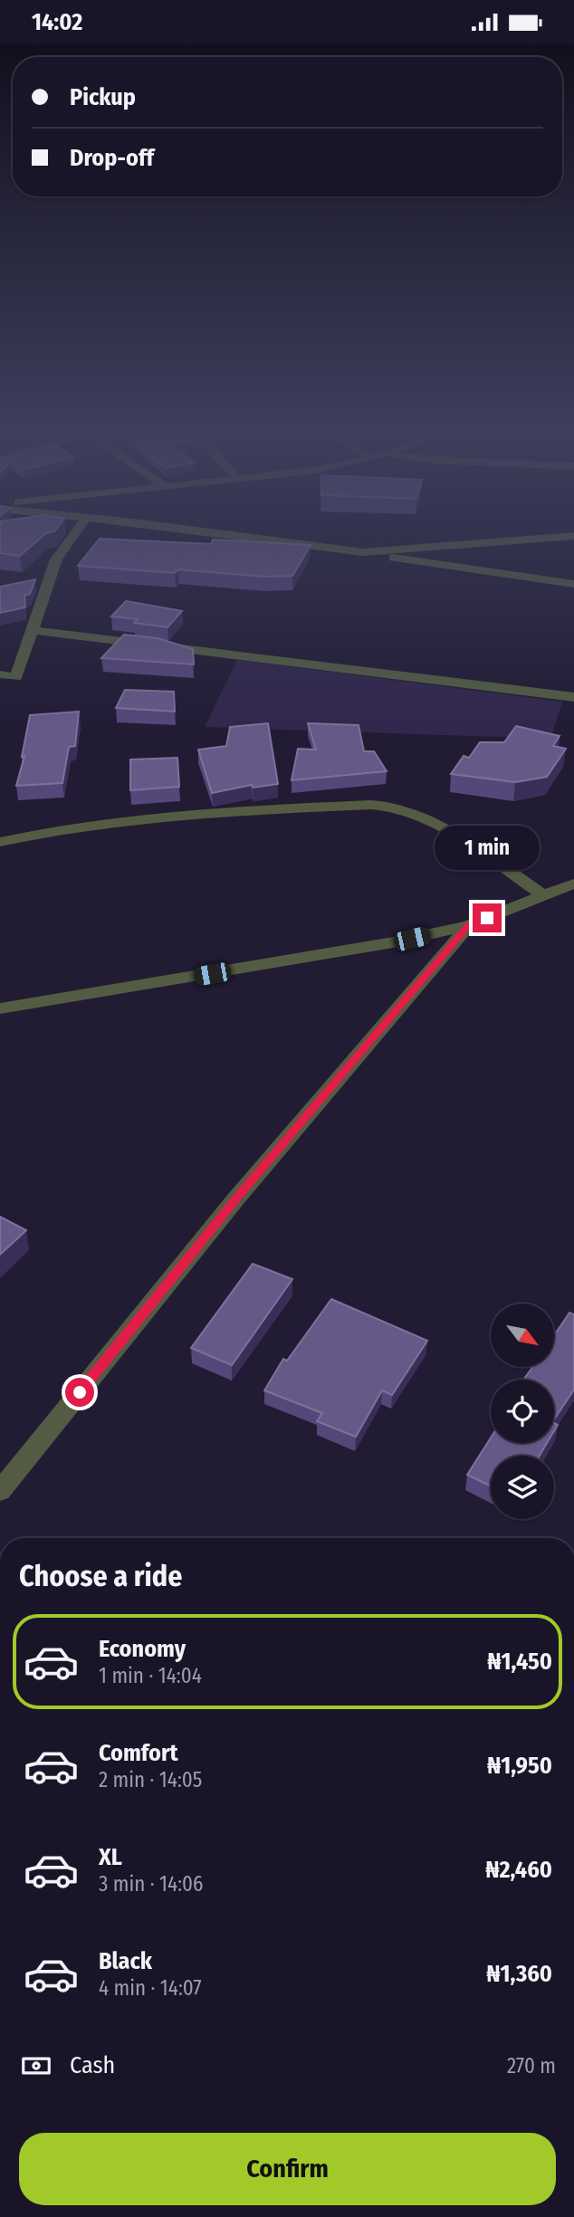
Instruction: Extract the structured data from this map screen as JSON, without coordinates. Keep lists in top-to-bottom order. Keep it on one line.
{"north":"bottom right","page":{"status":"14:02","banner":["Pickup","Drop-off"],"bubble":"1 min","heading":"Choose a ride","list":[{"name":"Economy","note":"1 min · 14:04","value":"₦1,450"},{"name":"Comfort","note":"2 min · 14:05","value":"₦1,950"},{"name":"XL","note":"3 min · 14:06","value":"₦2,460"},{"name":"Black","note":"4 min · 14:07","value":"₦1,360"}],"pay":["Cash","270 m"],"buttons":"Confirm"}}
